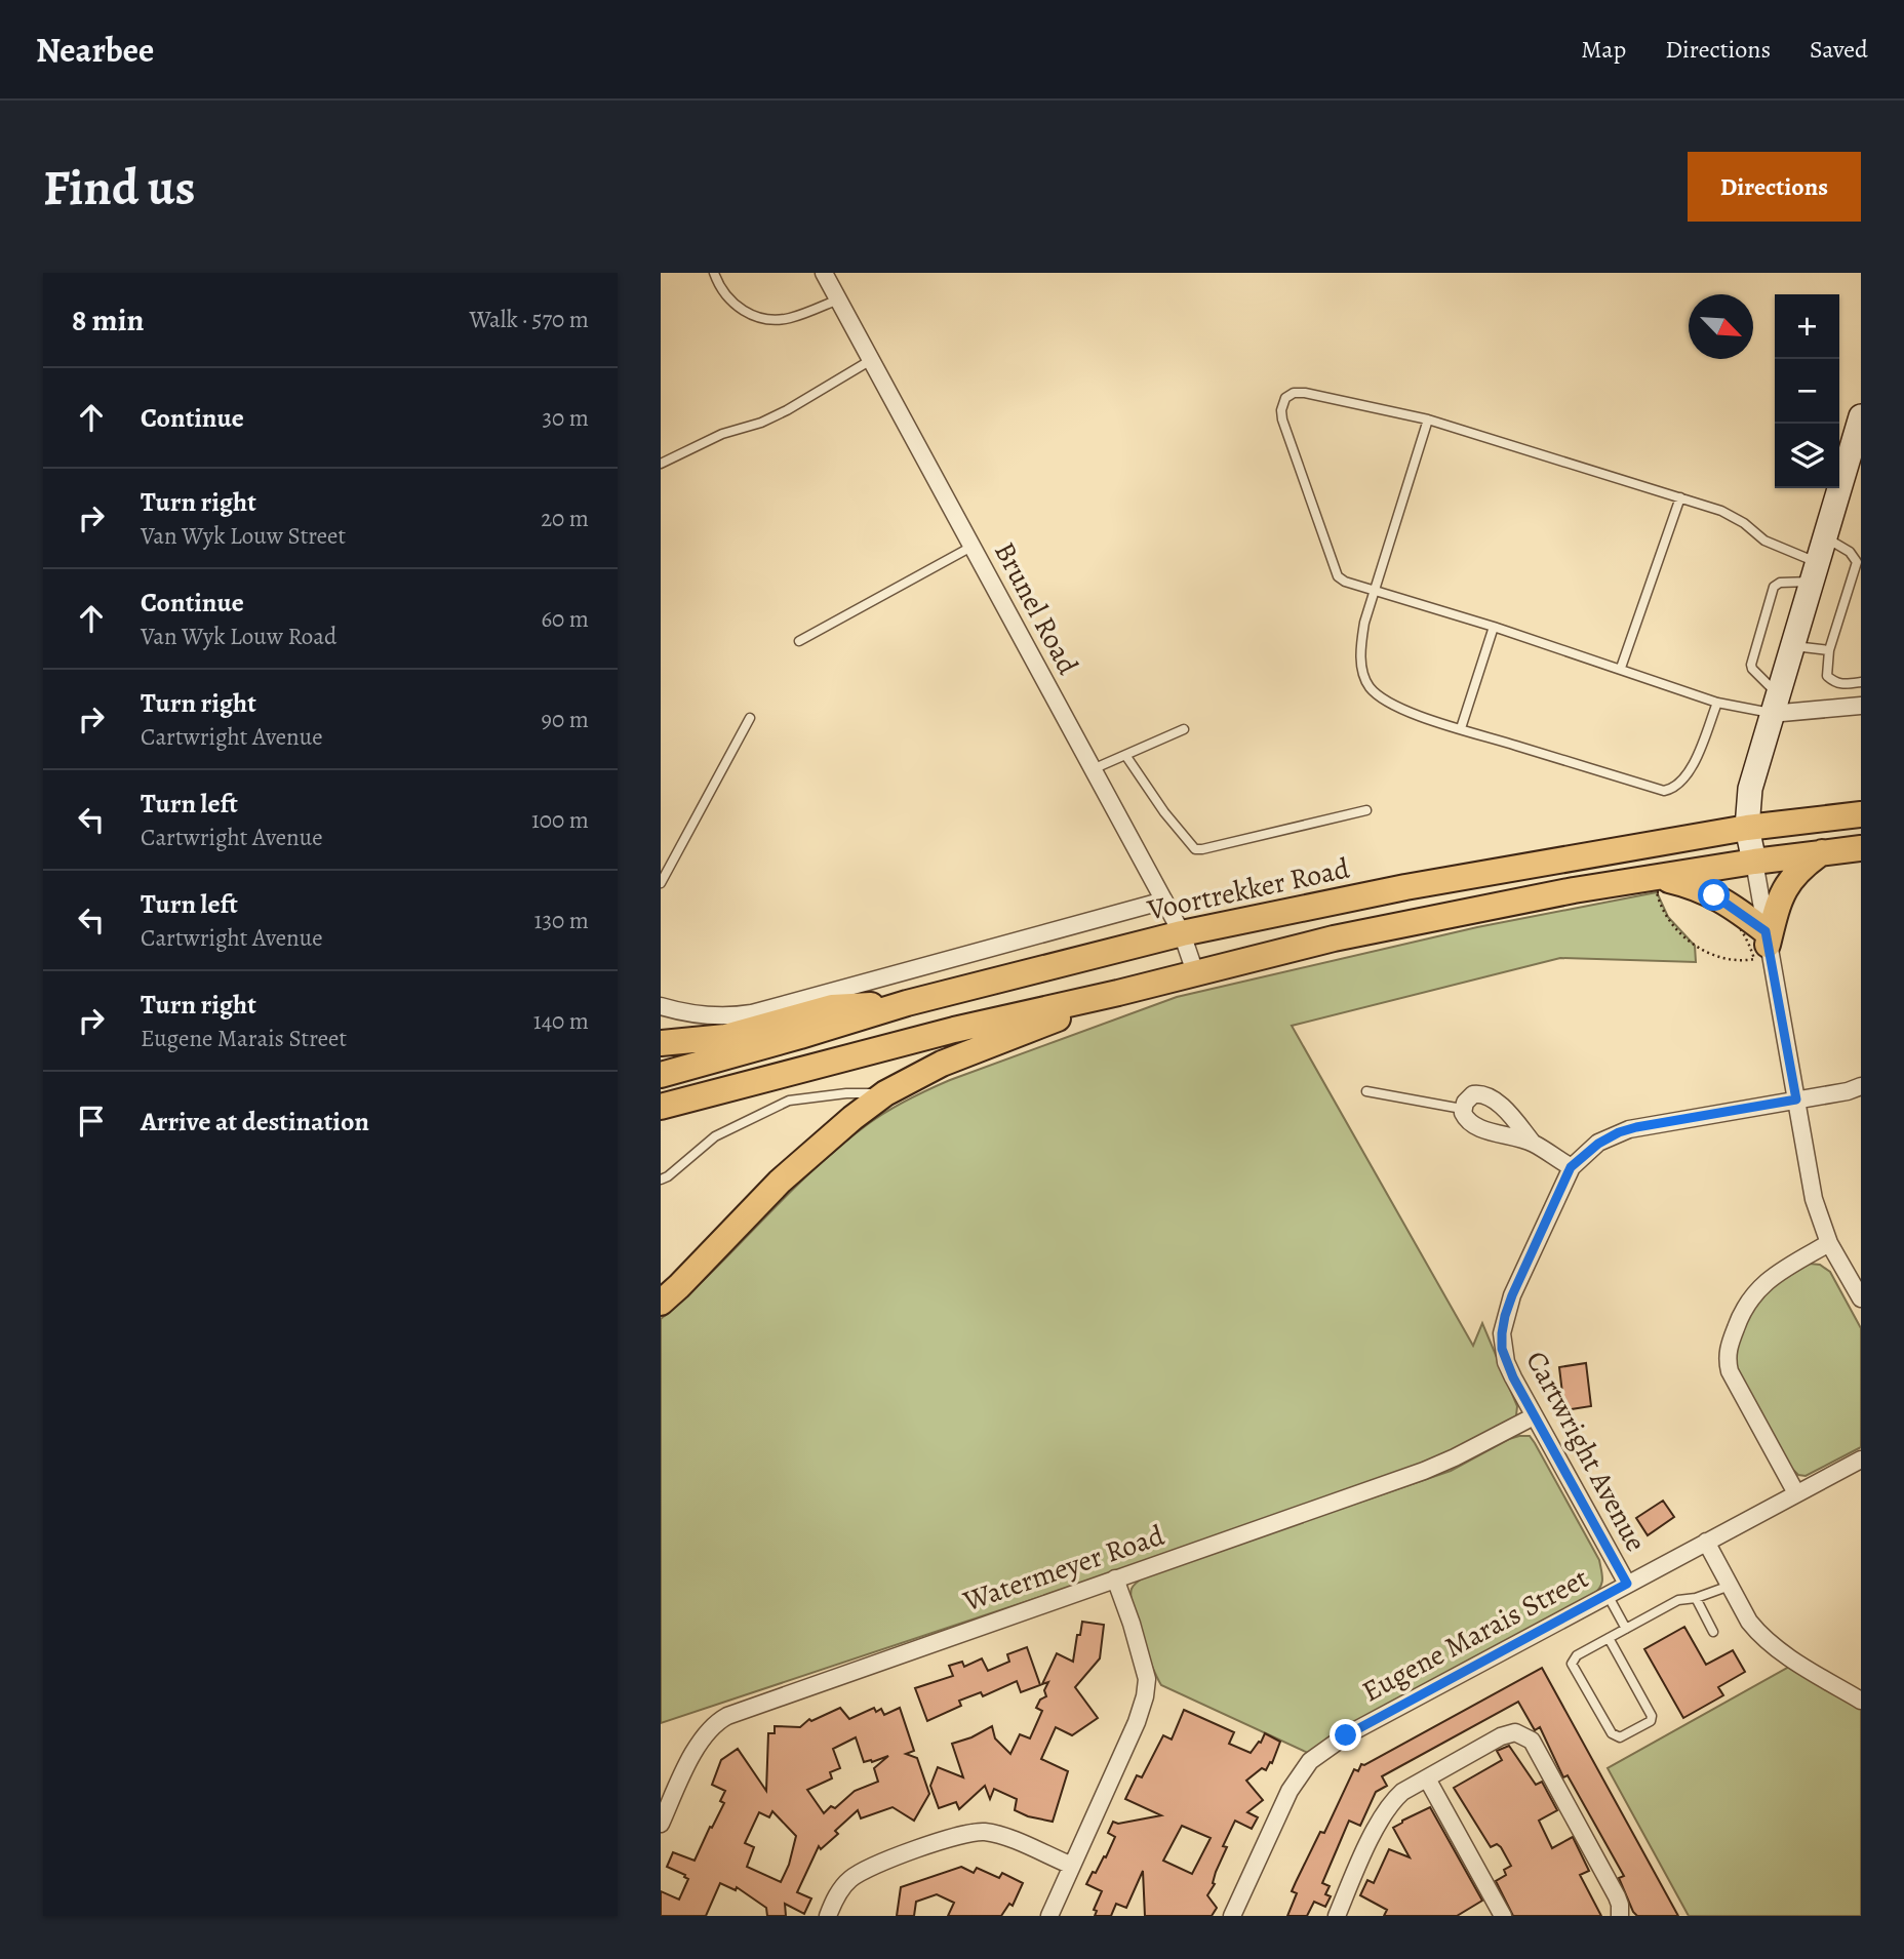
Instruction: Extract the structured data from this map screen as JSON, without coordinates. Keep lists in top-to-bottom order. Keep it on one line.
{"streets":{"main road":["Voortrekker Road"],"street":["Brunel Road","Cartwright Avenue","Watermeyer Road","Eugene Marais Street"]},"crossings":[["Brunel Road","Voortrekker Road"],["Cartwright Avenue","Watermeyer Road"],["Cartwright Avenue","Eugene Marais Street"]],"north":"bottom right","page":{"header":"Nearbee","nav":["Map","Directions","Saved"],"buttons":"Directions","title":"Find us","heading":["8 min","Walk · 570 m"],"map_buttons":["+","−"],"list":[["Continue","30 m"],["Turn right","Van Wyk Louw Street","20 m"],["Continue","Van Wyk Louw Road","60 m"],["Turn right","Cartwright Avenue","90 m"],["Turn left","Cartwright Avenue","100 m"],["Turn left","Cartwright Avenue","130 m"],["Turn right","Eugene Marais Street","140 m"],"Arrive at destination"]}}
